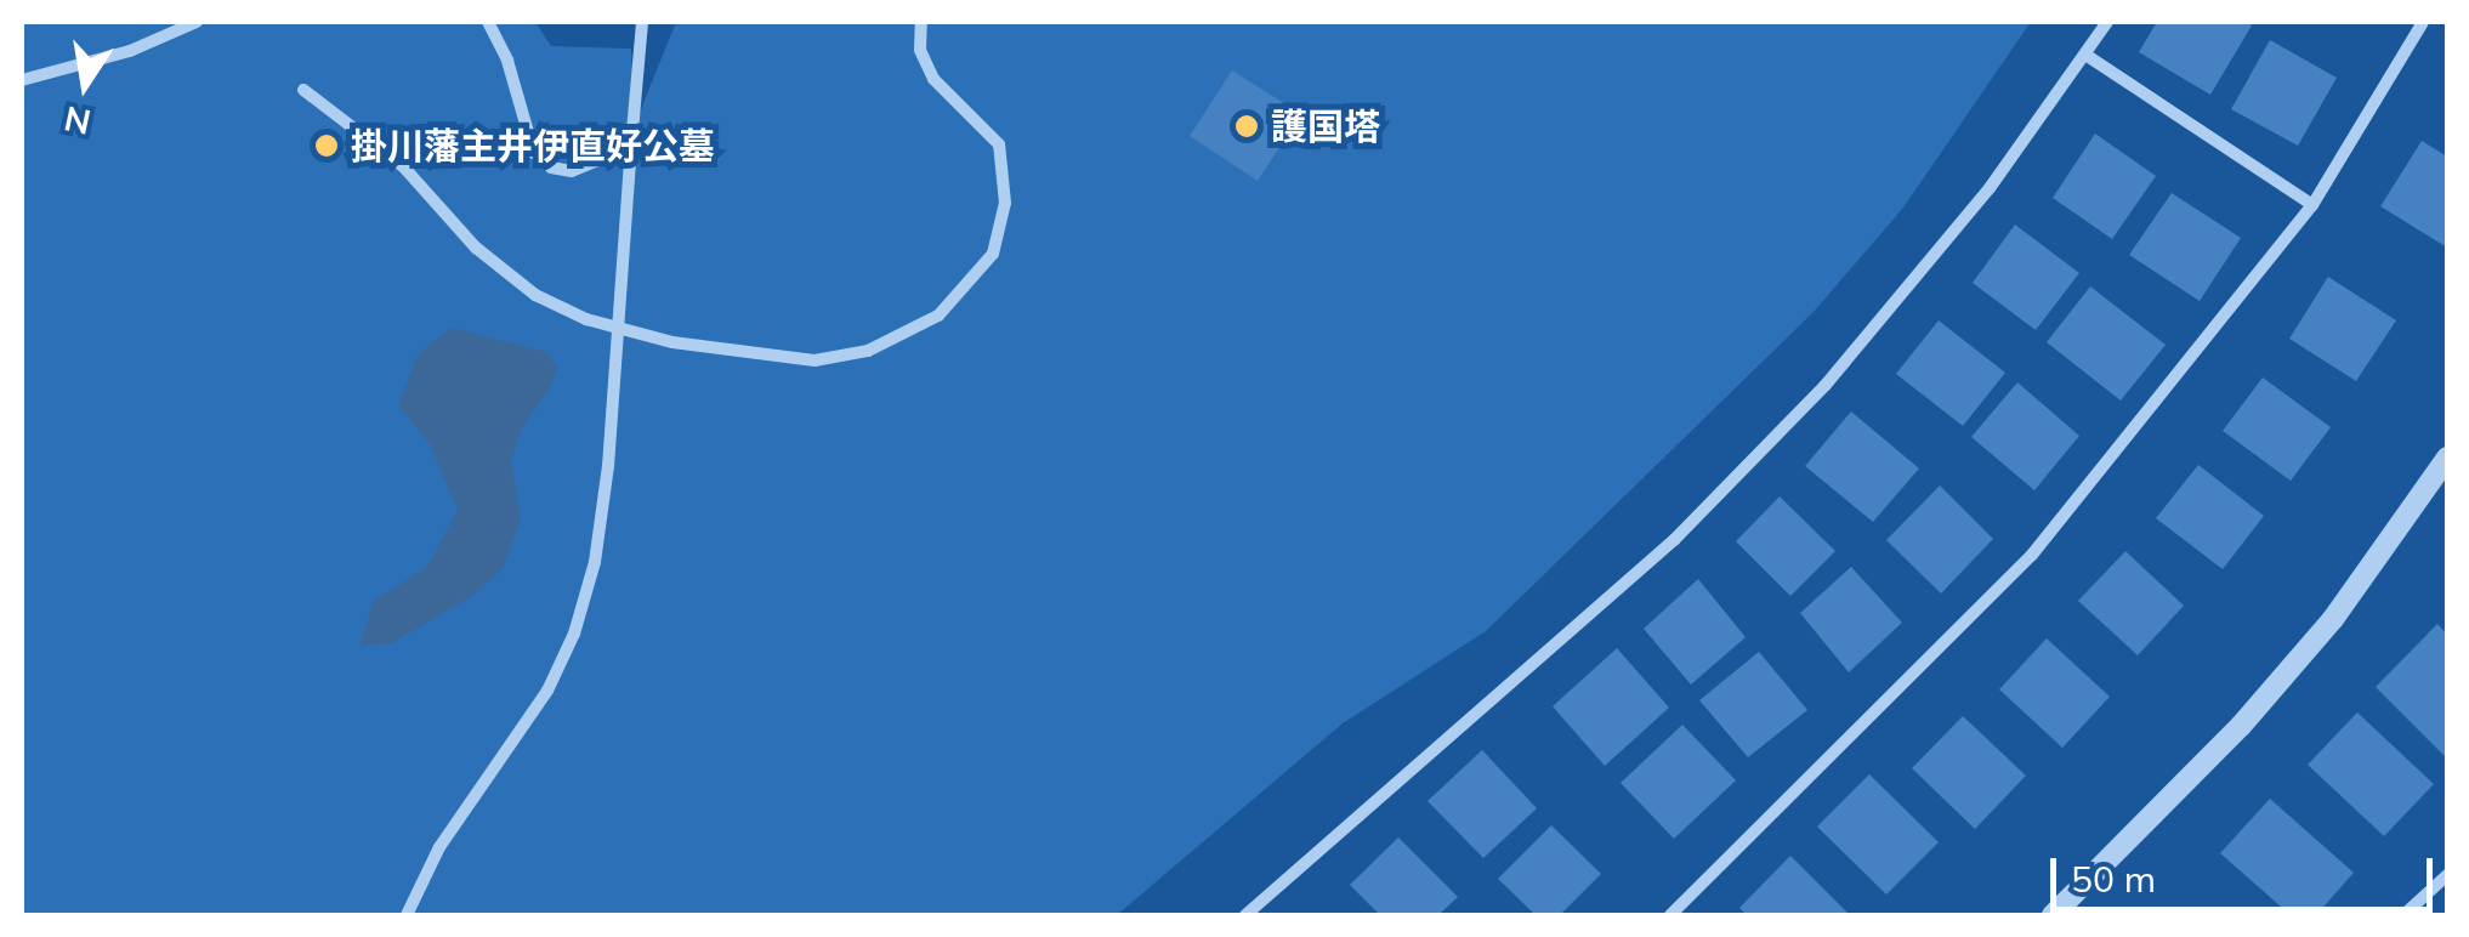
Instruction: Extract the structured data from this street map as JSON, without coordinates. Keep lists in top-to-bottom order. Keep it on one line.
{"places":["護国塔","掛川藩主井伊直好公墓"],"scale_bar":"50 m","north":"bottom"}
